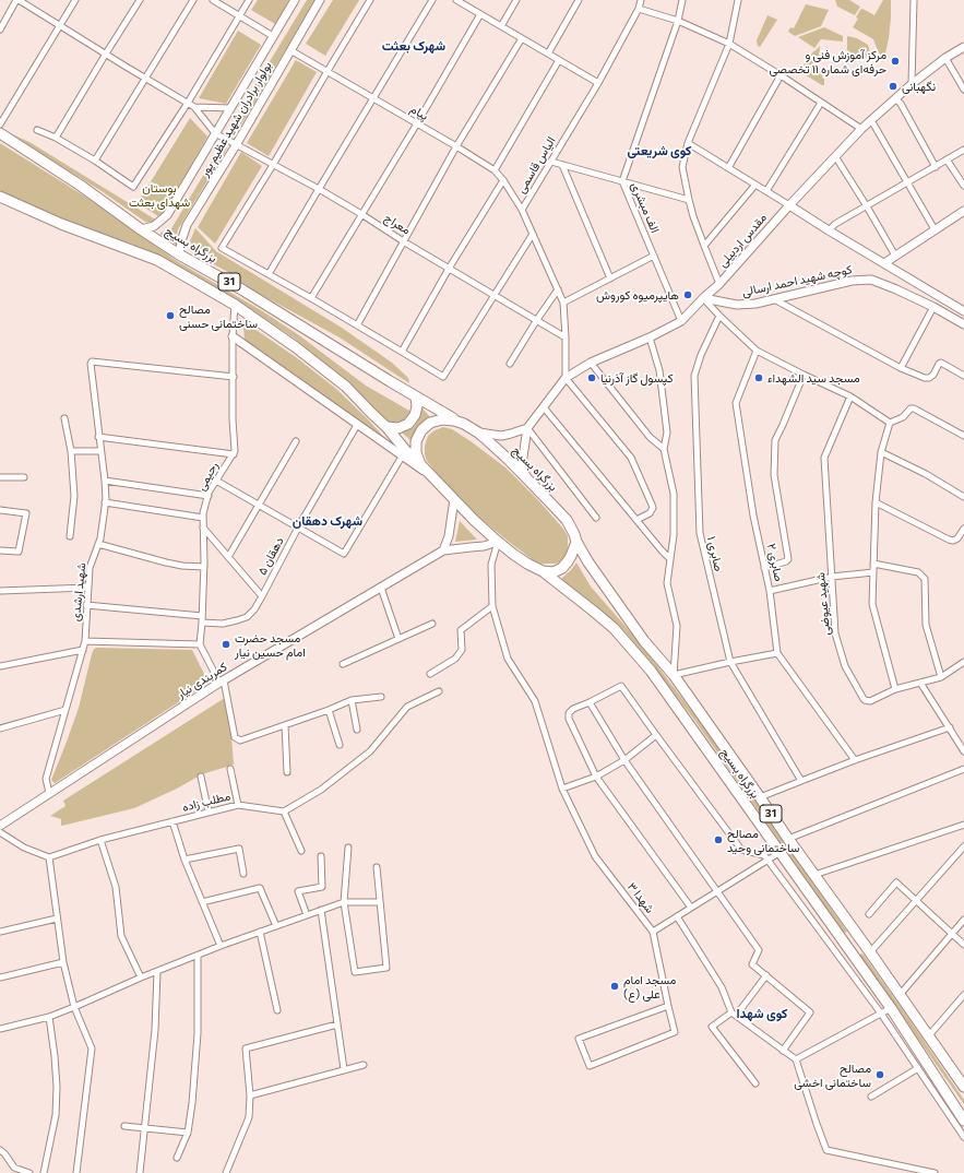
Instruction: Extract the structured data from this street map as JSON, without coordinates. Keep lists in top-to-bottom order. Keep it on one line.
{"streets":{"highway":["بزرگراه بسیج","31"],"main road":["بولوار برادران شهید عظیم‌ پور","مقدس اردبیلی","کوچه شهید احمد ارسالی","کمربندی نیار"],"street":["پیام","الیاس قاسمی","الف مبشری","معراج","رحیمی","صابری ۱","دهقان ۵","صابری ۲","شهید ارشدی","شهید عیوضی","مطلب زاده","شهدا ۳"]},"crossings":[["پیام","بولوار برادران شهید عظیم‌ پور"],["پیام","الیاس قاسمی"],["بولوار برادران شهید عظیم‌ پور","معراج"],["بولوار برادران شهید عظیم‌ پور","بزرگراه بسیج"],["الیاس قاسمی","معراج"],["الیاس قاسمی","مقدس اردبیلی"],["الف مبشری","مقدس اردبیلی"],["مقدس اردبیلی","کوچه شهید احمد ارسالی"],["بزرگراه بسیج","رحیمی"],["بزرگراه بسیج","شهدا ۳"],["رحیمی","دهقان ۵"],["رحیمی","شهید ارشدی"],["شهید ارشدی","کمربندی نیار"]],"districts":["شهرک بعثت","کوی شریعتی","شهرک دهقان","کوی شهدا"],"parks":["بوستان شهدای بعثت"],"places":["مرکز آموزش فنی و حرفه‌ای شماره ۱۱ تخصصی","نگهبانی","هایپرمیوه کوروش","مصالح ساختمانی حسنی","کپسول گاز آذرنیا","مسجد سید الشهداء","مسجد حضرت امام حسین نیار","مصالح ساختمانی وحید","مسجد امام علی (ع)","مصالح ساختمانی اخشی"]}
